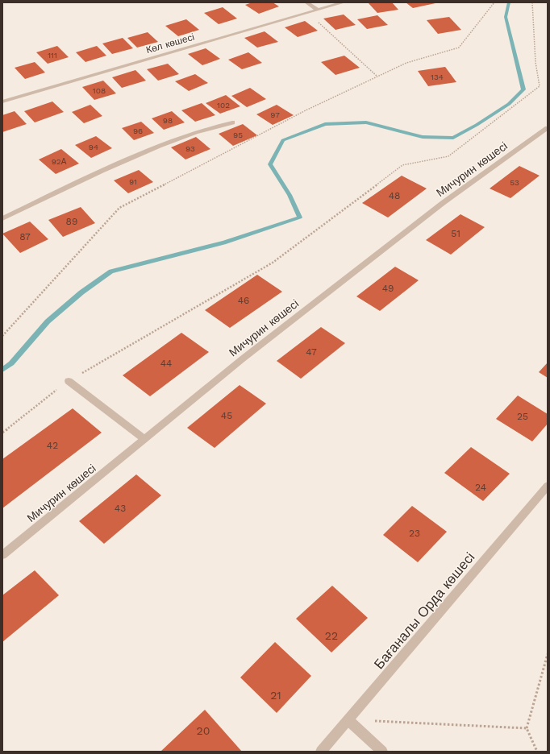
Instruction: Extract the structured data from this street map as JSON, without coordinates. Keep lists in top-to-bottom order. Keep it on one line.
{"streets":{"street":["Көл көшесі","Мичурин көшесі","Бағаналы Орда көшесі"]},"house_numbers":["111","134","108","102","97","98","96","95","94","93","92А","91","53","48","89","51","87","49","46","47","44","45","25","42","24","43","23","22","21","20"]}
